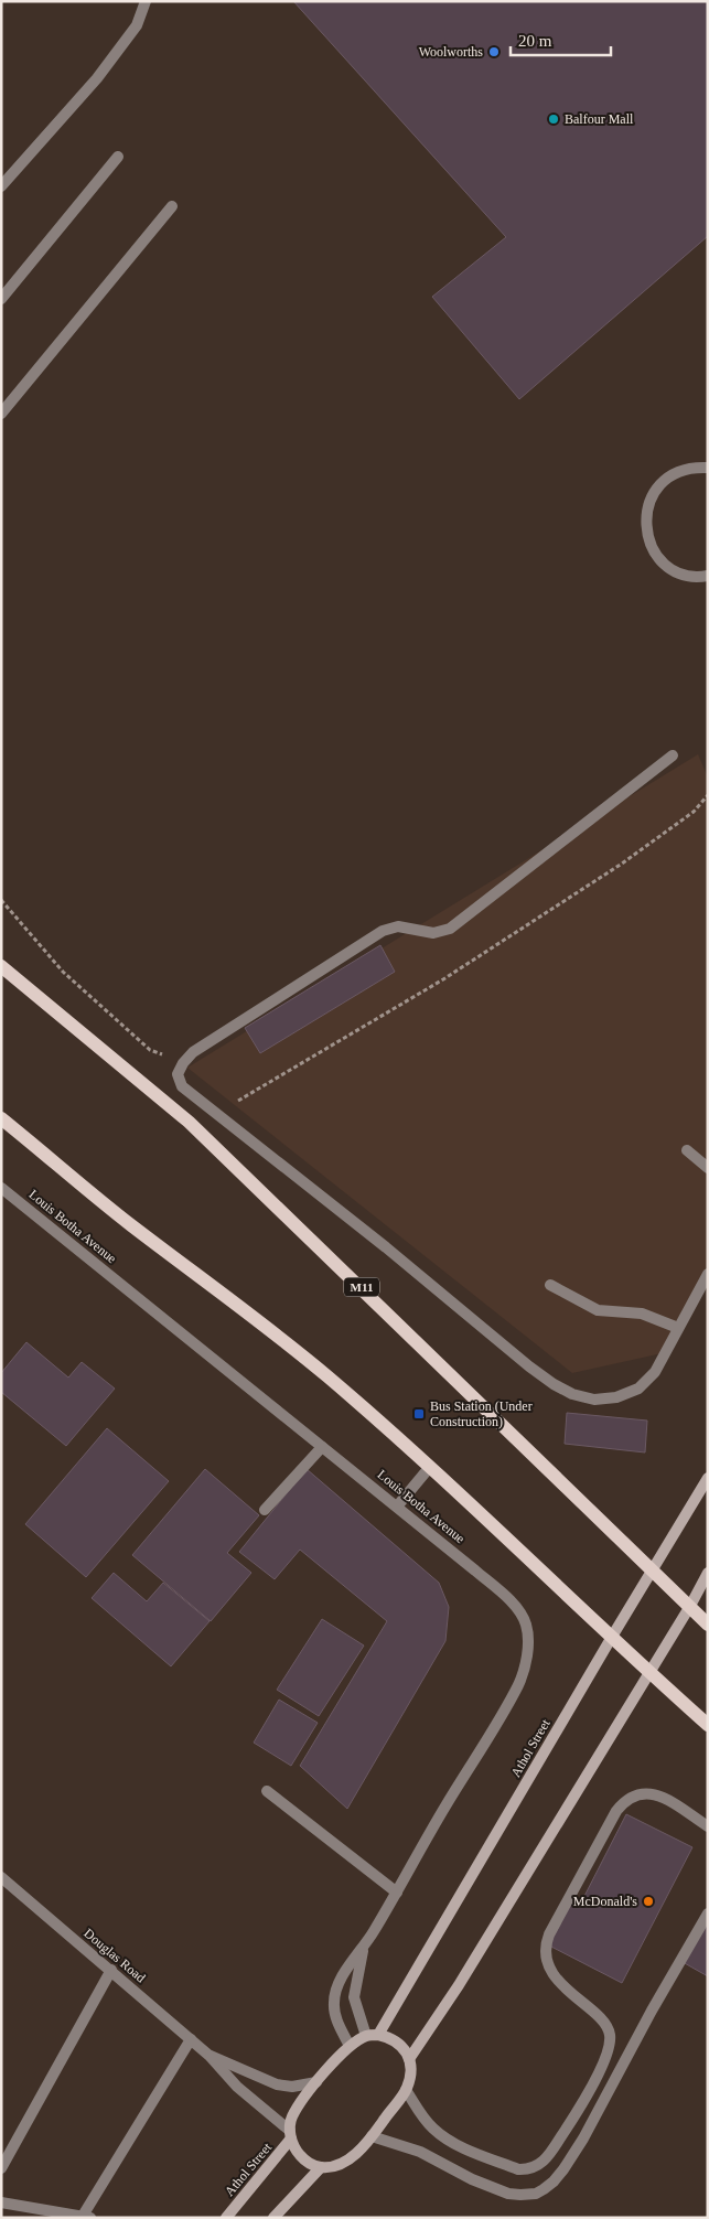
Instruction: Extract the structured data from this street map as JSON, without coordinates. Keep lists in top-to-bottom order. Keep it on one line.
{"streets":{"main road":["M11","Athol Street"],"street":["Louis Botha Avenue","Douglas Road"]},"crossings":[["Louis Botha Avenue","Athol Street"],["M11","Athol Street"],["Athol Street","Douglas Road"]],"places":{"other":["Woolworths","Balfour Mall","McDonald's"],"transit":["Bus Station (Under Construction)"]},"scale_bar":"20 m"}
